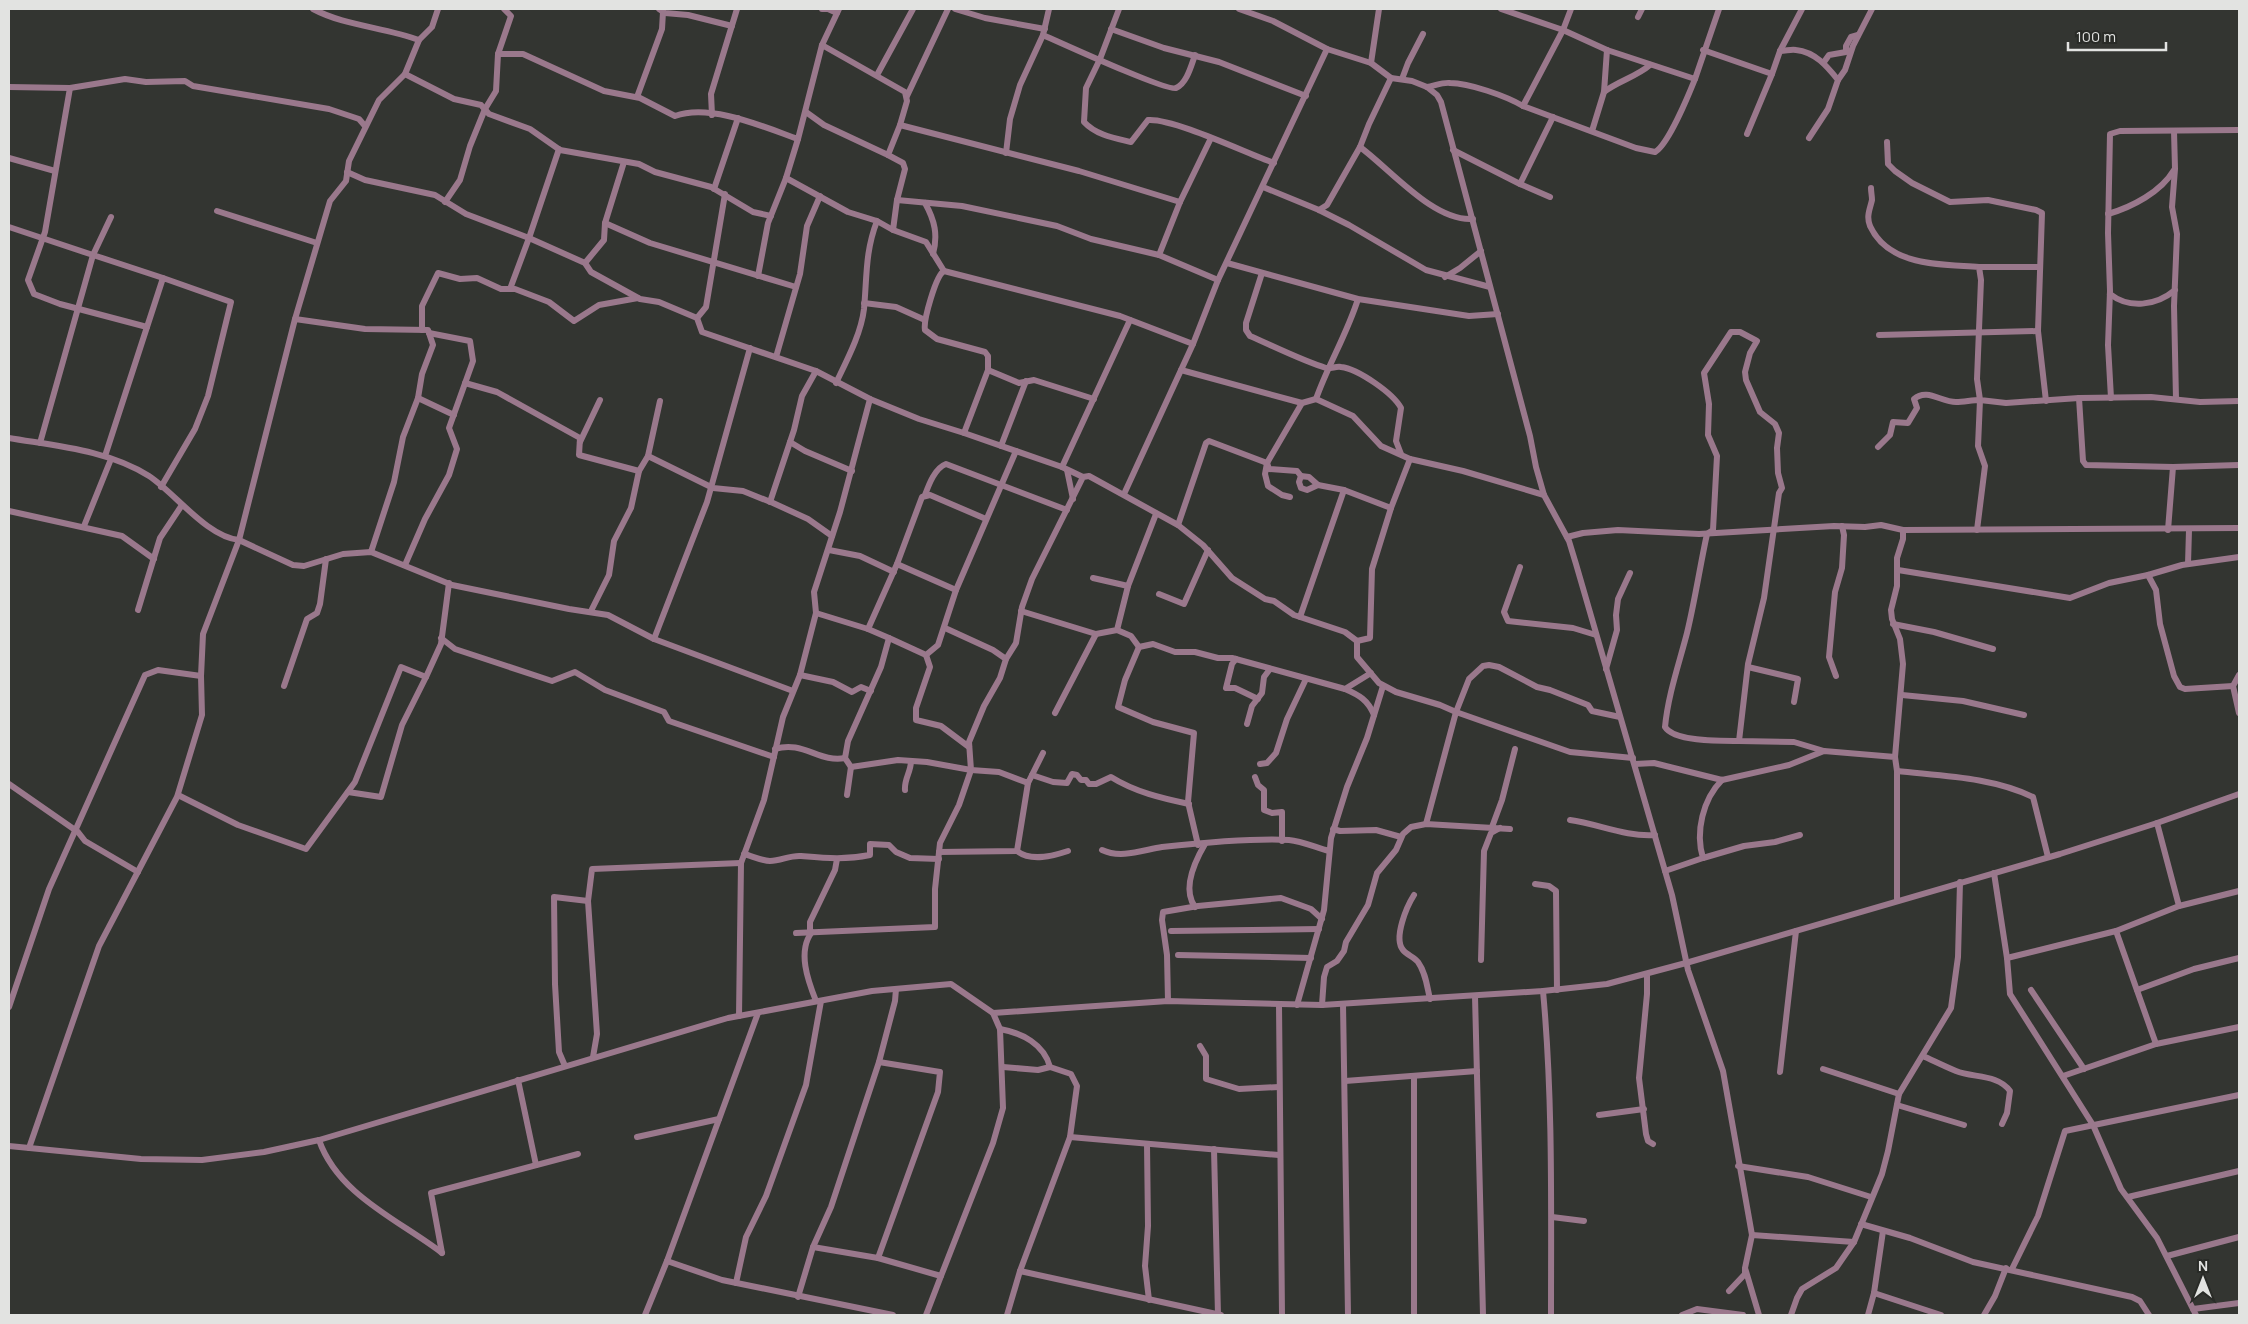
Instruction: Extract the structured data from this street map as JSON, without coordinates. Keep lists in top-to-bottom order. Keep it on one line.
{"scale_bar":"100 m","north":"top"}
